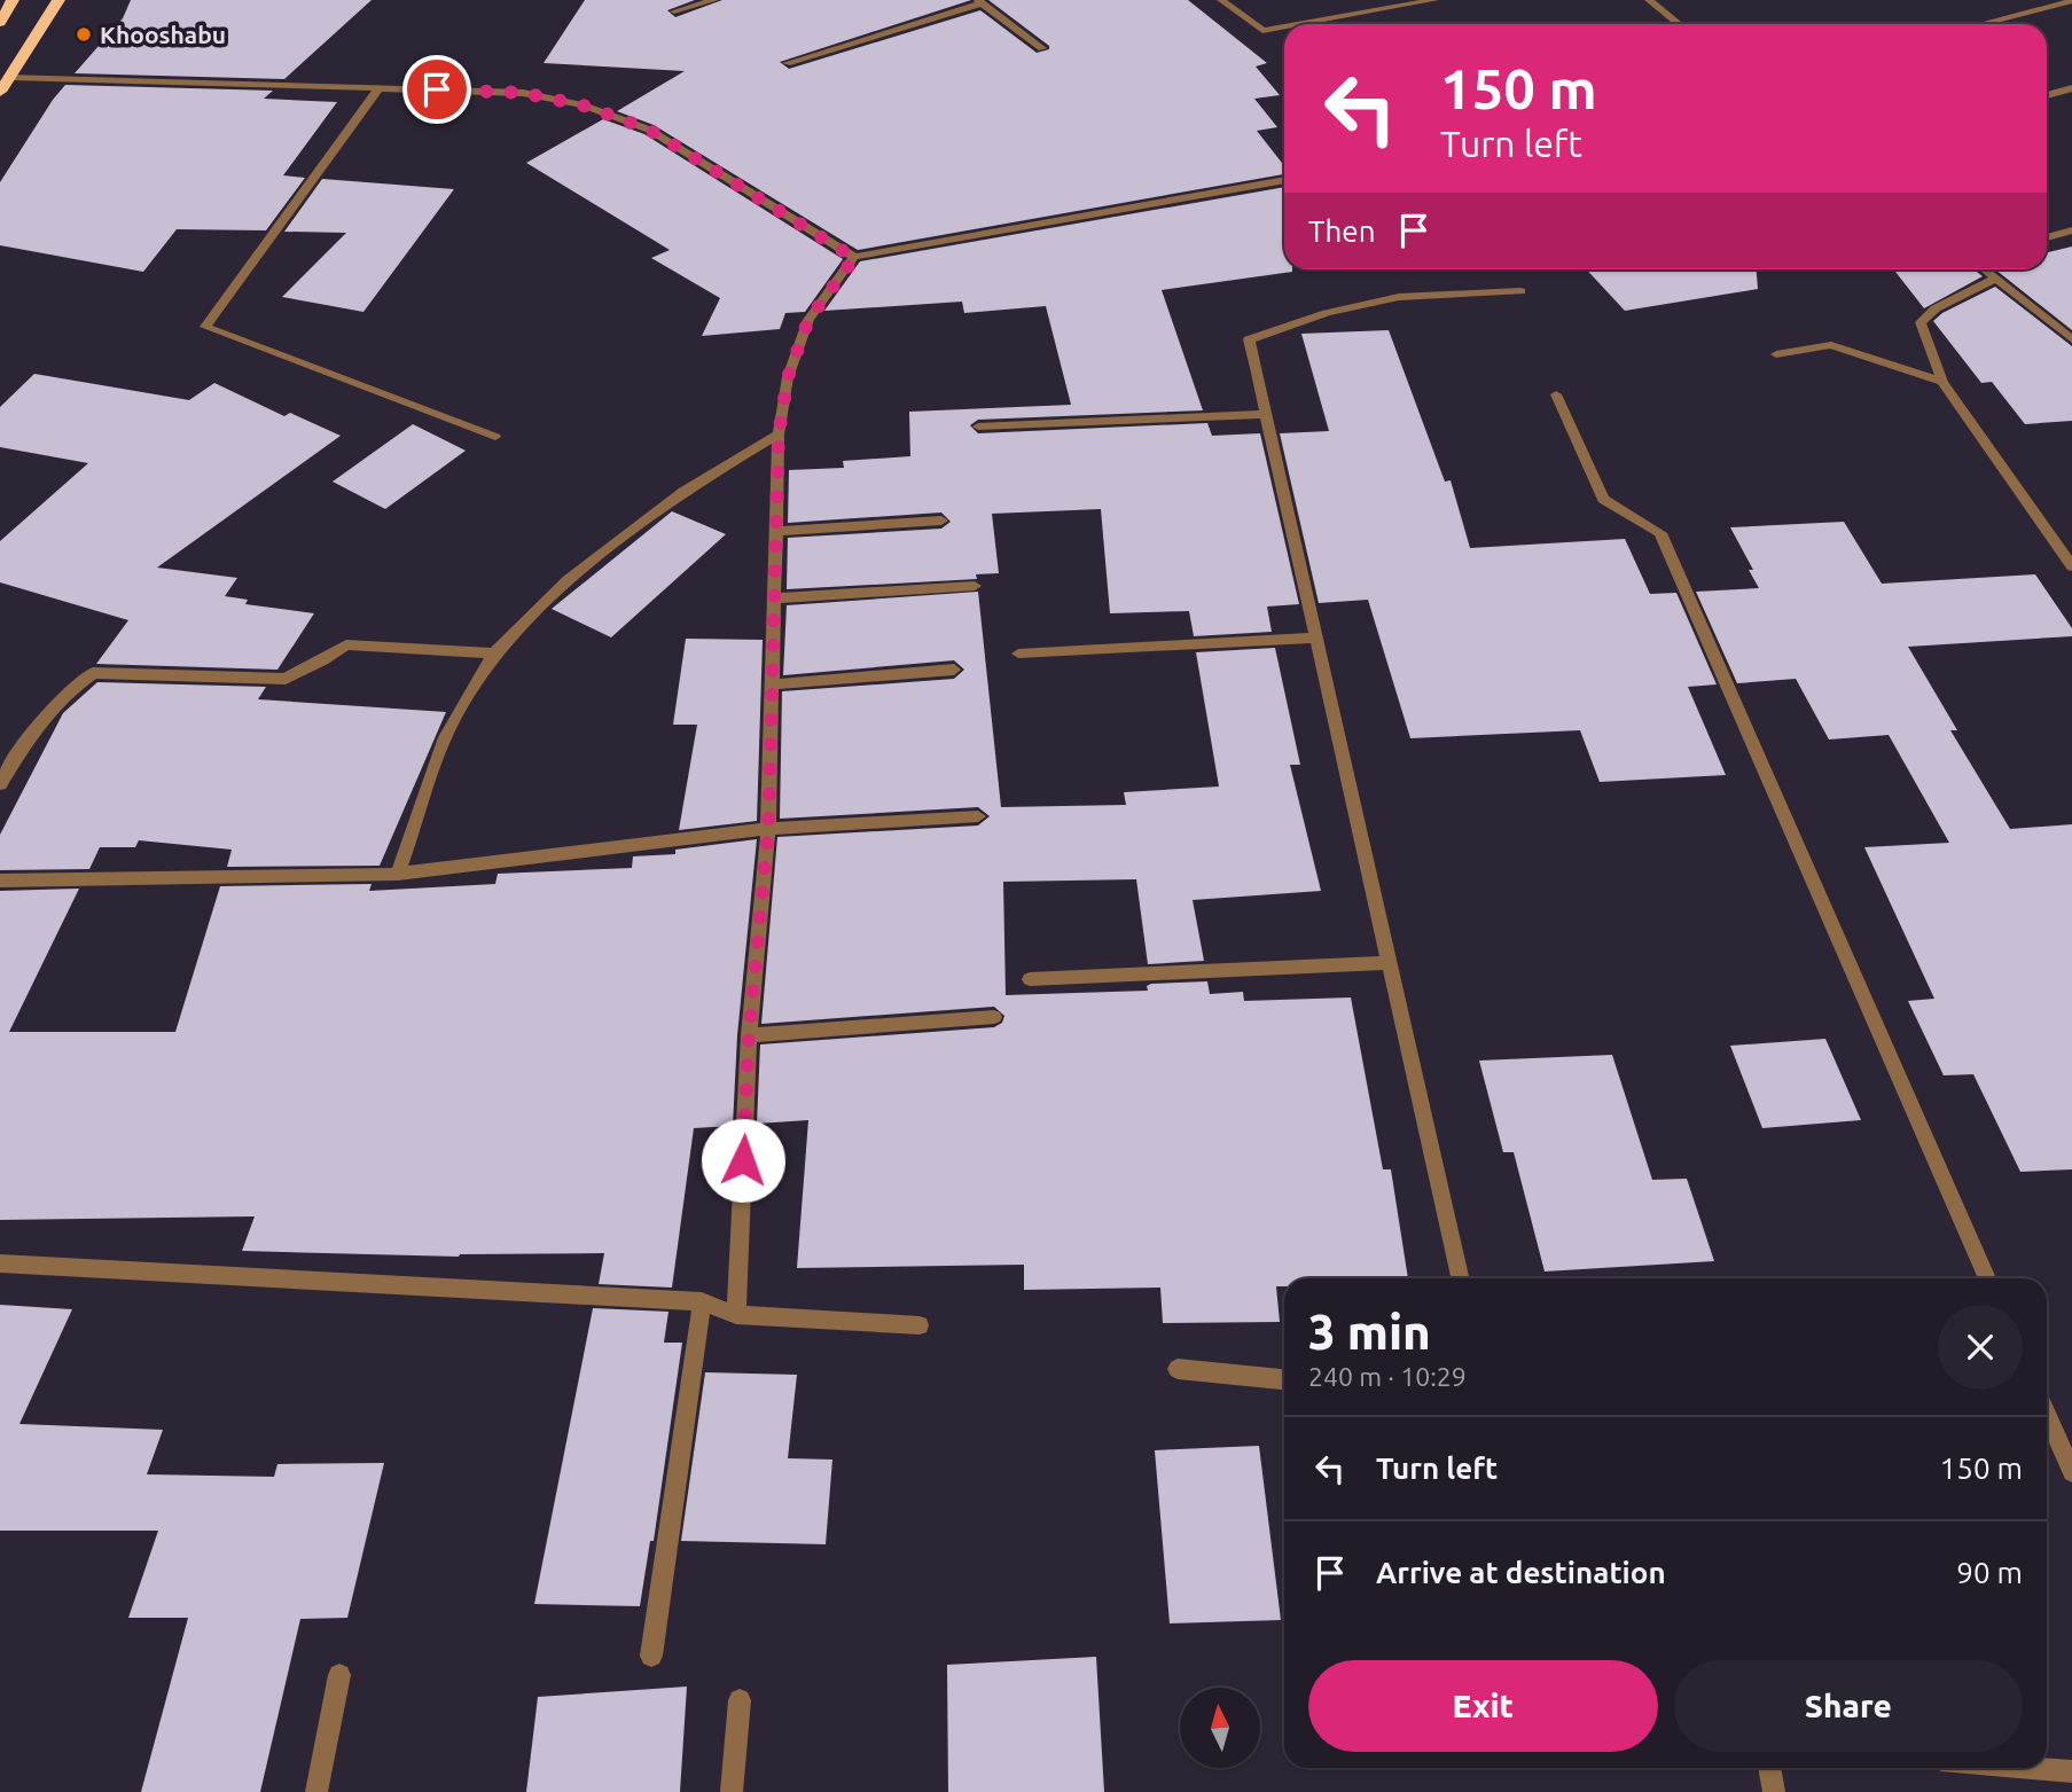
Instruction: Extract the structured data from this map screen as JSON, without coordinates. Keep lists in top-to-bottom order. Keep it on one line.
{"places":["Khooshabu"],"north":"top","page":{"turn":["150 m","Turn left"],"then":"Then","heading":["3 min","240 m · 10:29"],"list":[{"name":"Turn left","value":"150 m"},{"name":"Arrive at destination","value":"90 m"}],"buttons":["Exit","Share"]}}
